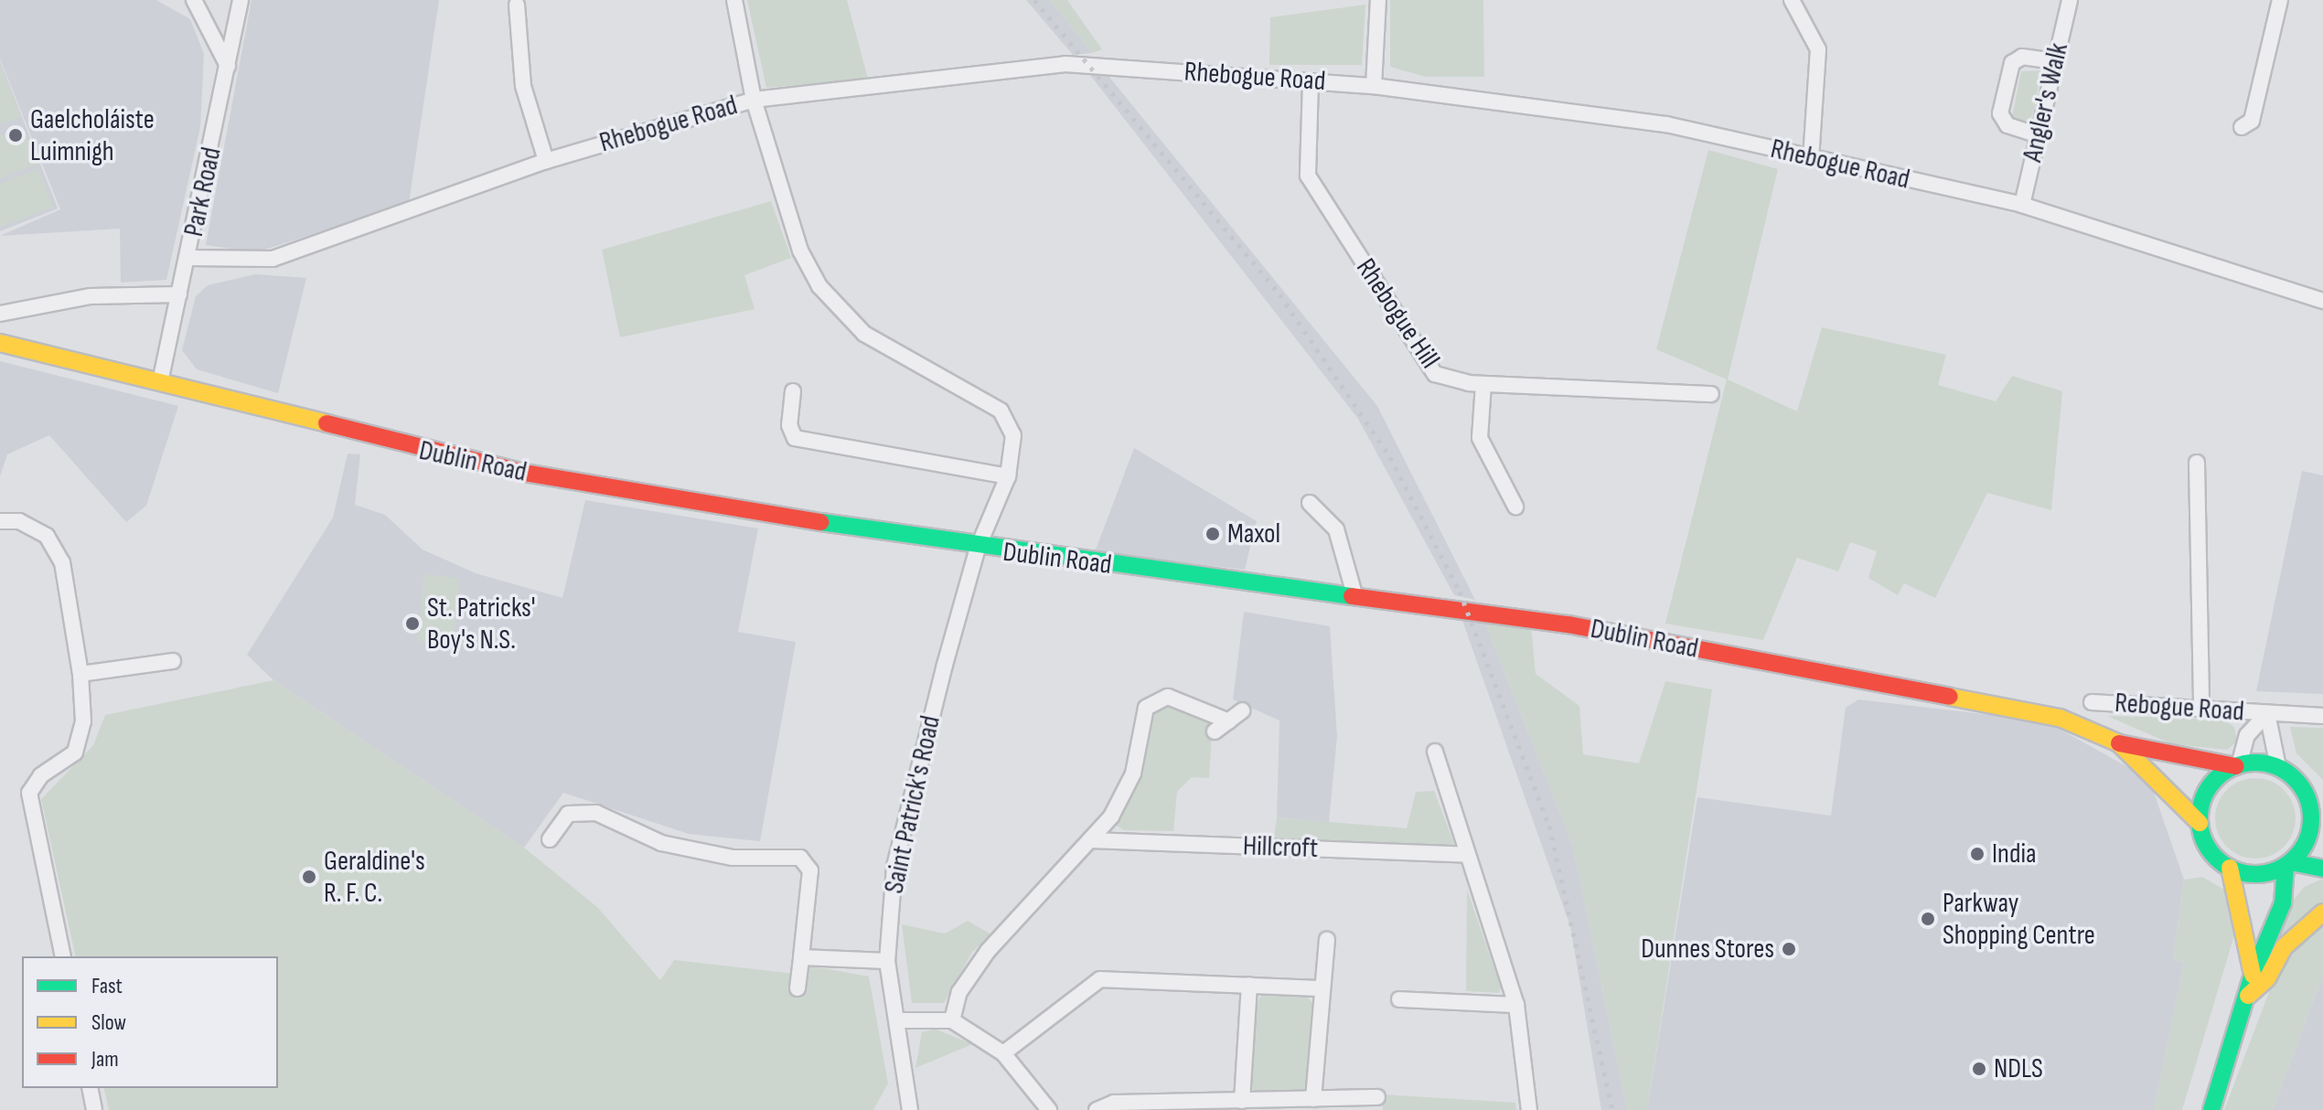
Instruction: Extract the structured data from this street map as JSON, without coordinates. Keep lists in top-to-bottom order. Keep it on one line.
{"streets":{"main road":["Dublin Road"],"street":["Rhebogue Road","Angler's Walk","Park Road","Rhebogue Hill","Rebogue Road","Saint Patrick's Road","Hillcroft"]},"crossings":[["Rhebogue Road","Angler's Walk"],["Rhebogue Road","Park Road"],["Rhebogue Road","Rhebogue Hill"],["Rhebogue Road","Saint Patrick's Road"],["Park Road","Dublin Road"],["Dublin Road","Rebogue Road"],["Dublin Road","Saint Patrick's Road"]],"places":["Gaelcholáiste Luimnigh","Maxol","St. Patricks' Boy's N.S.","India","Geraldine's R. F. C.","Parkway Shopping Centre","Dunnes Stores","NDLS"],"legend":["Fast","Slow","Jam"]}
